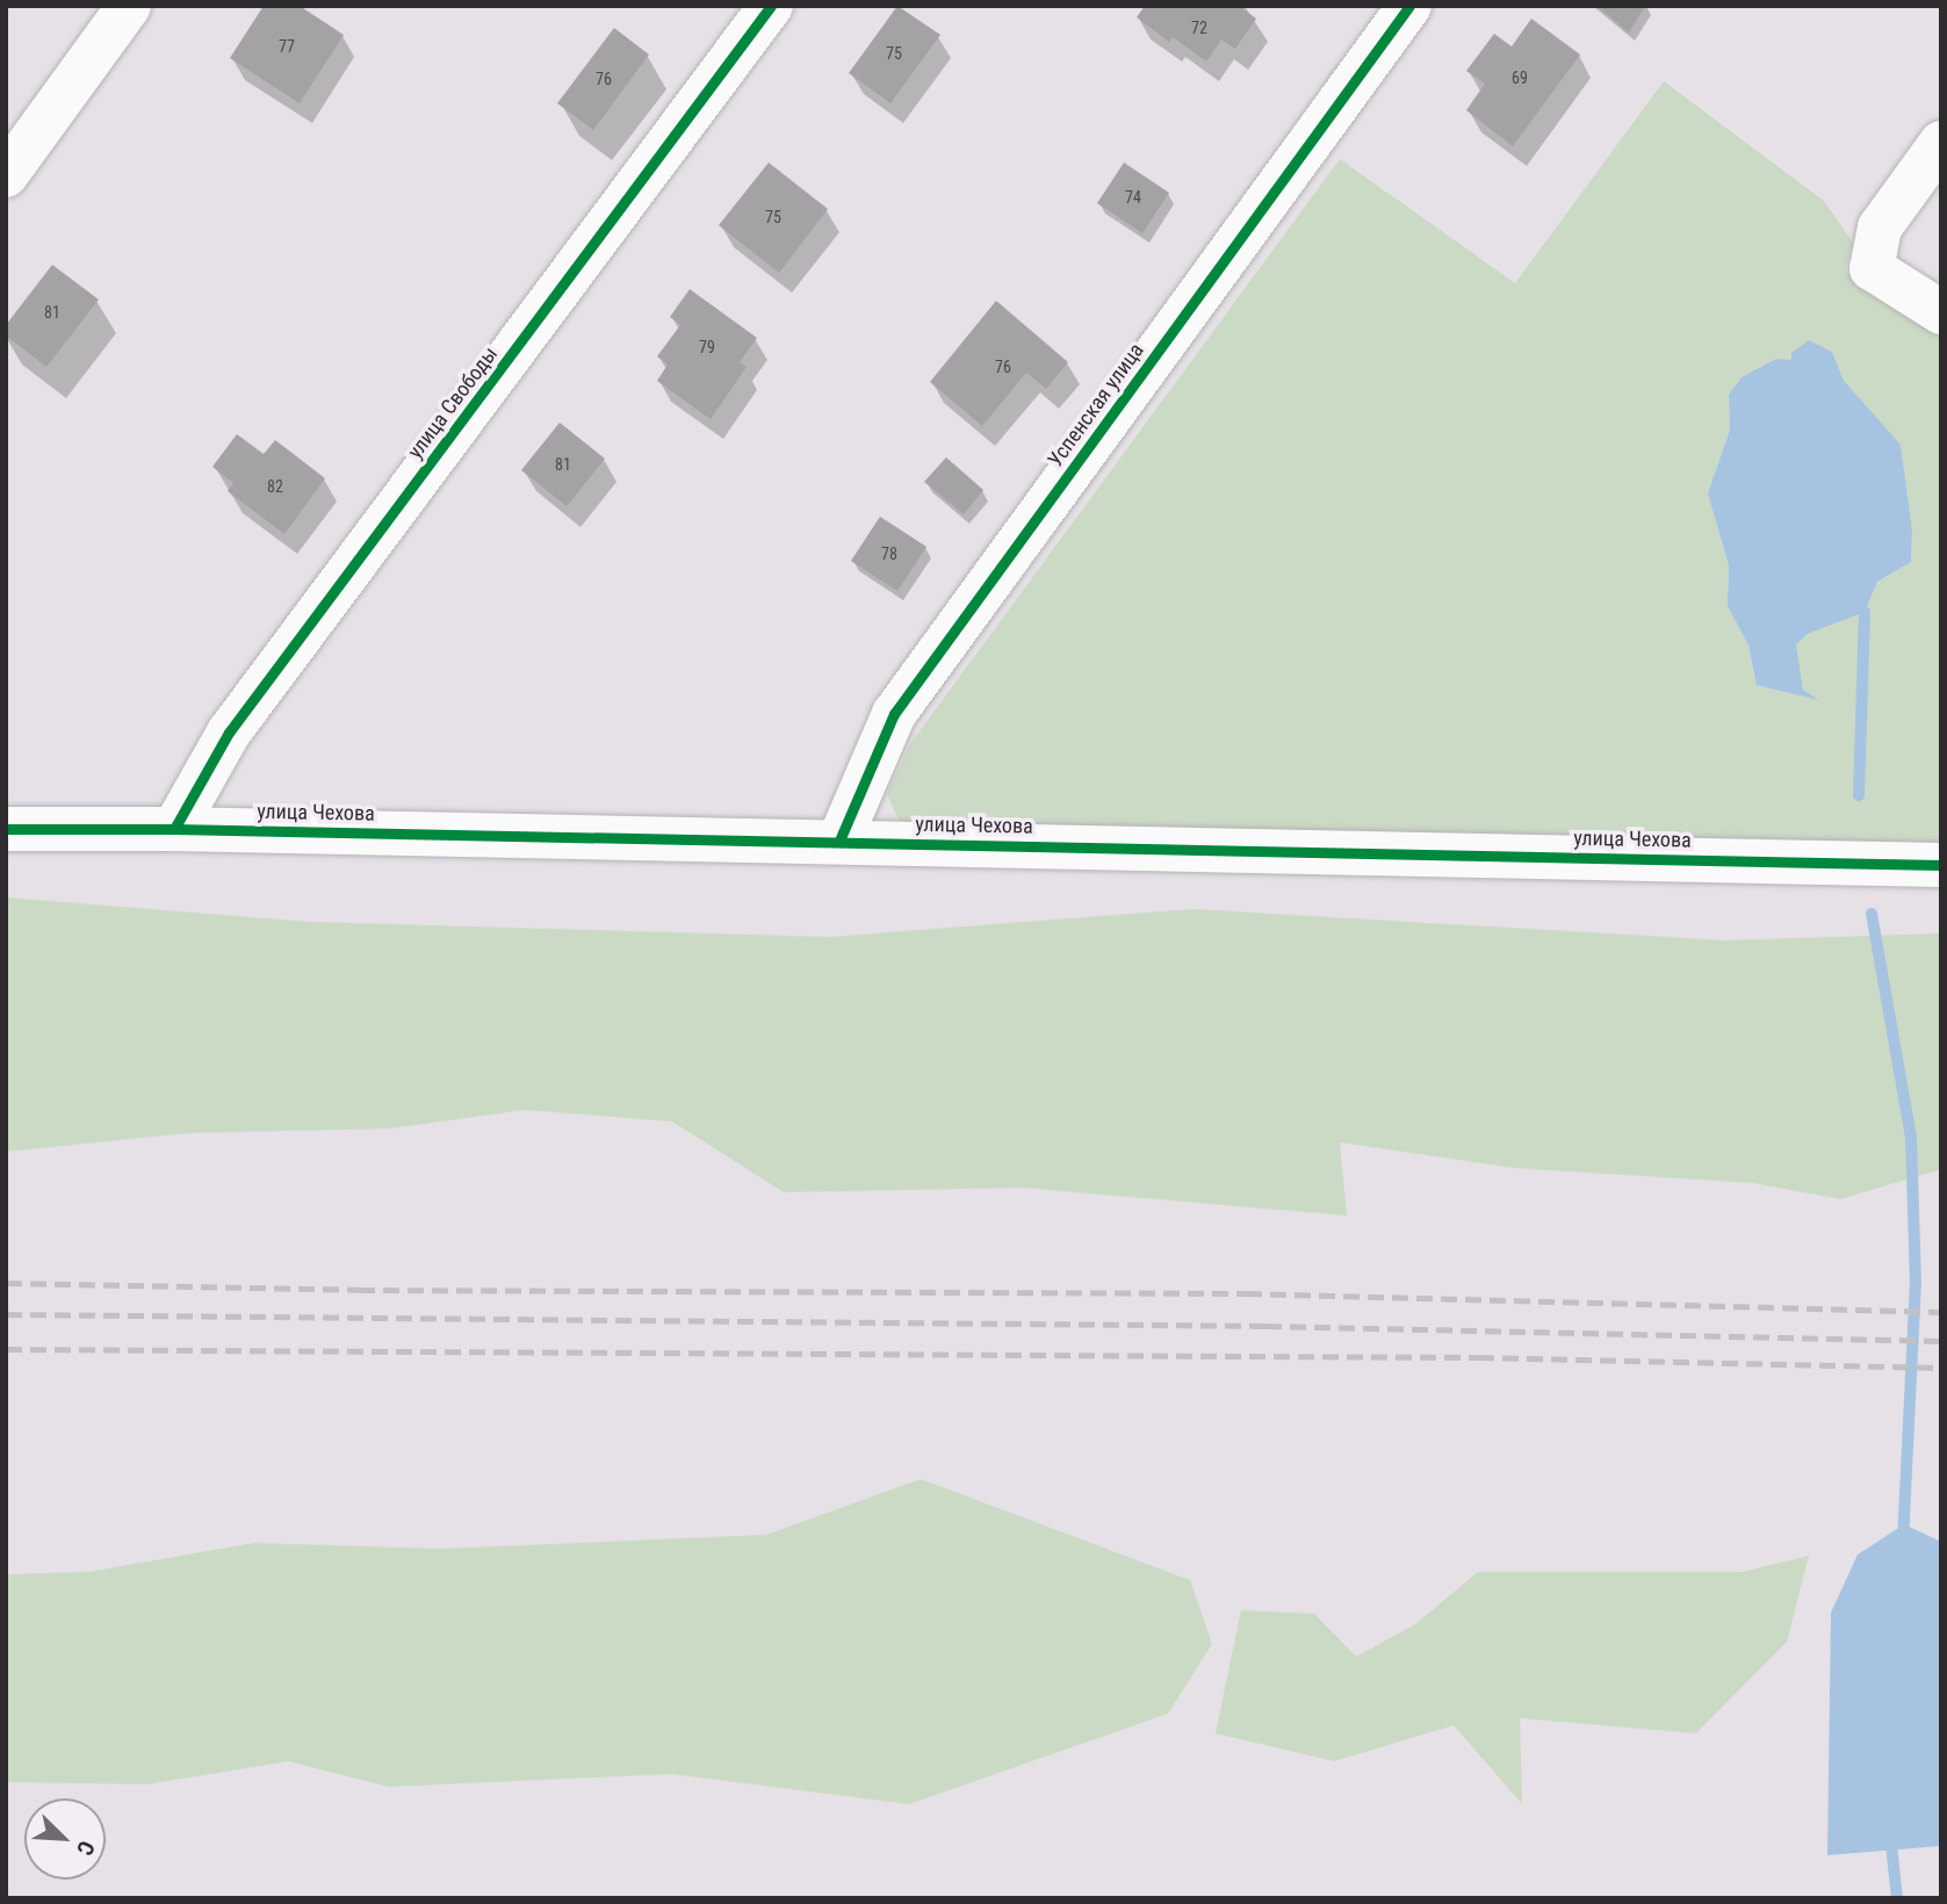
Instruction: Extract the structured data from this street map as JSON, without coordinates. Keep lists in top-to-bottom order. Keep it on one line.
{"streets":{"street":["улица Свободы","Успенская улица","улица Чехова"]},"crossings":[["улица Свободы","улица Чехова"],["Успенская улица","улица Чехова"]],"house_numbers":["72","77","75","69","76","74","75","81","79","76","81","82","78"],"north":"bottom right"}
